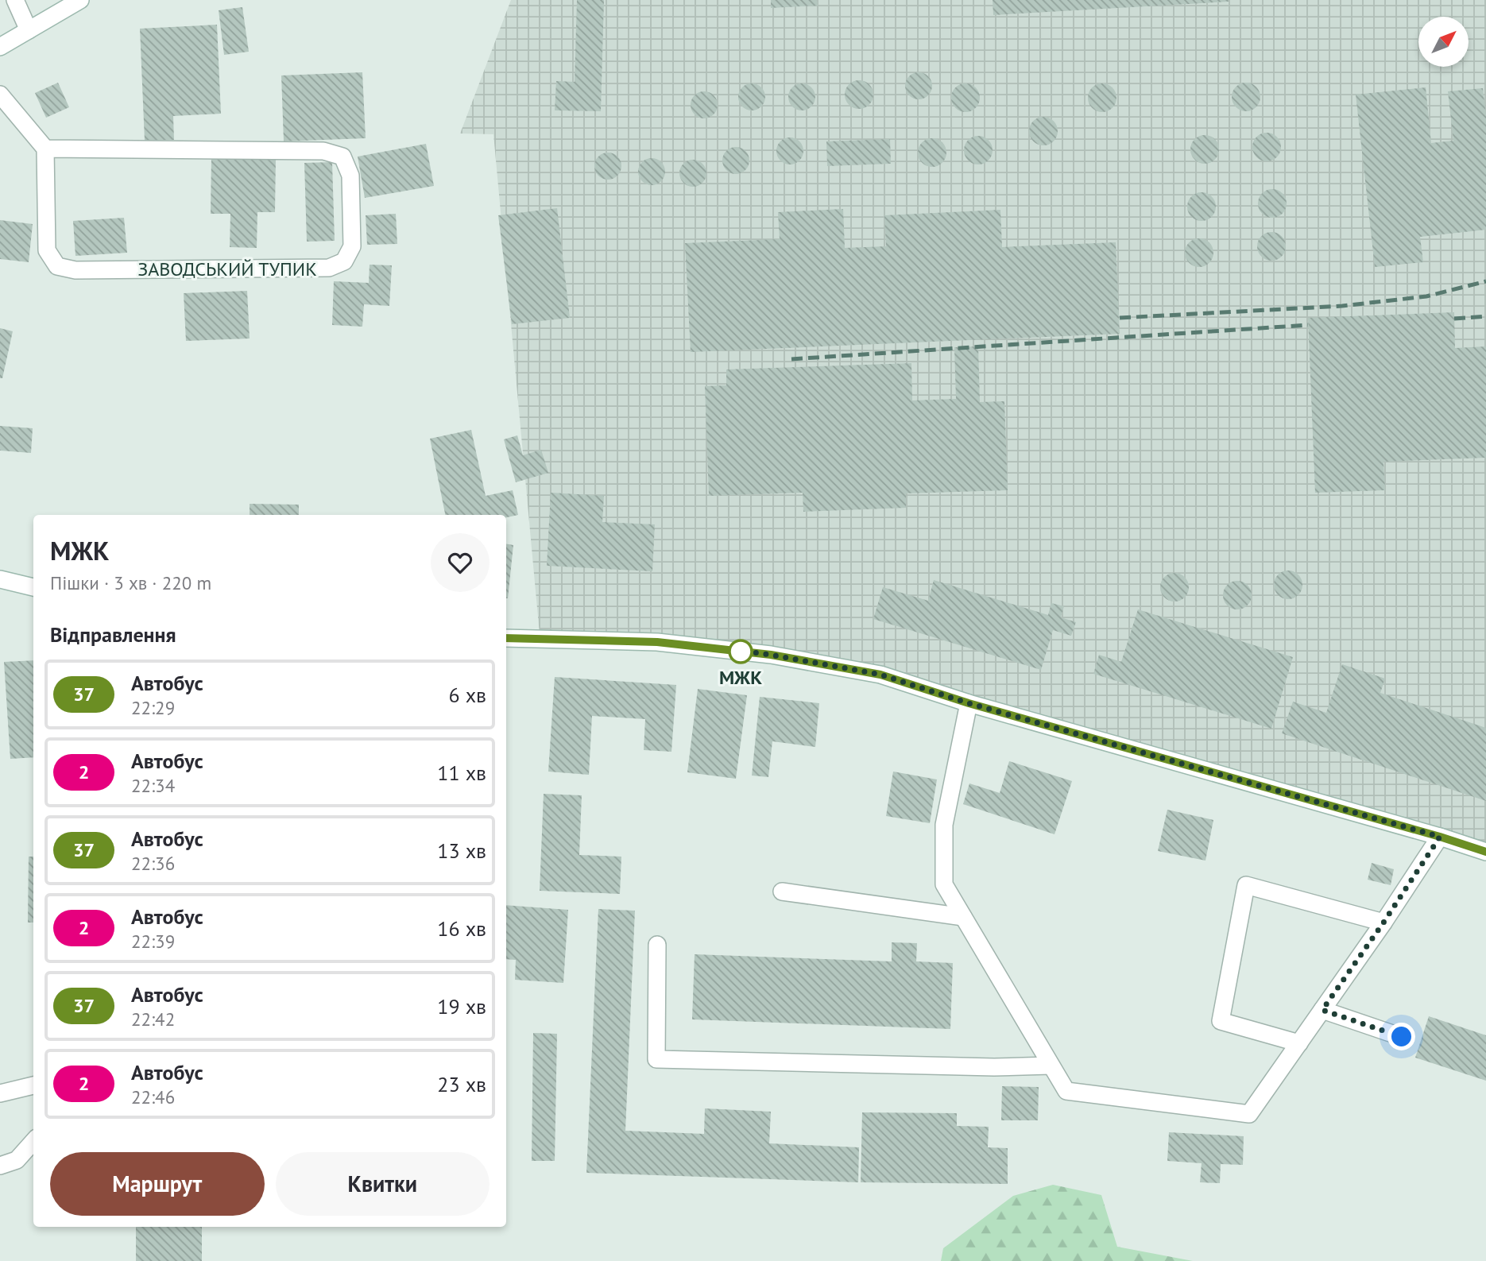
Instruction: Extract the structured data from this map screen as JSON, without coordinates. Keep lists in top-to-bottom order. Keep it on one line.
{"streets":{"main road":["ЗАВОДСЬКИЙ ТУПИК"]},"places":["МЖК"],"lines":["bus line 37"],"north":"top right","page":{"heading":[["МЖК","Пішки · 3 хв · 220 m"],"Відправлення"],"list":[{"mark":"37","name":"Автобус","note":"22:29","value":"6 хв"},{"mark":"2","name":"Автобус","note":"22:34","value":"11 хв"},{"mark":"37","name":"Автобус","note":"22:36","value":"13 хв"},{"mark":"2","name":"Автобус","note":"22:39","value":"16 хв"},{"mark":"37","name":"Автобус","note":"22:42","value":"19 хв"},{"mark":"2","name":"Автобус","note":"22:46","value":"23 хв"}],"buttons":["Маршрут","Квитки"]}}
